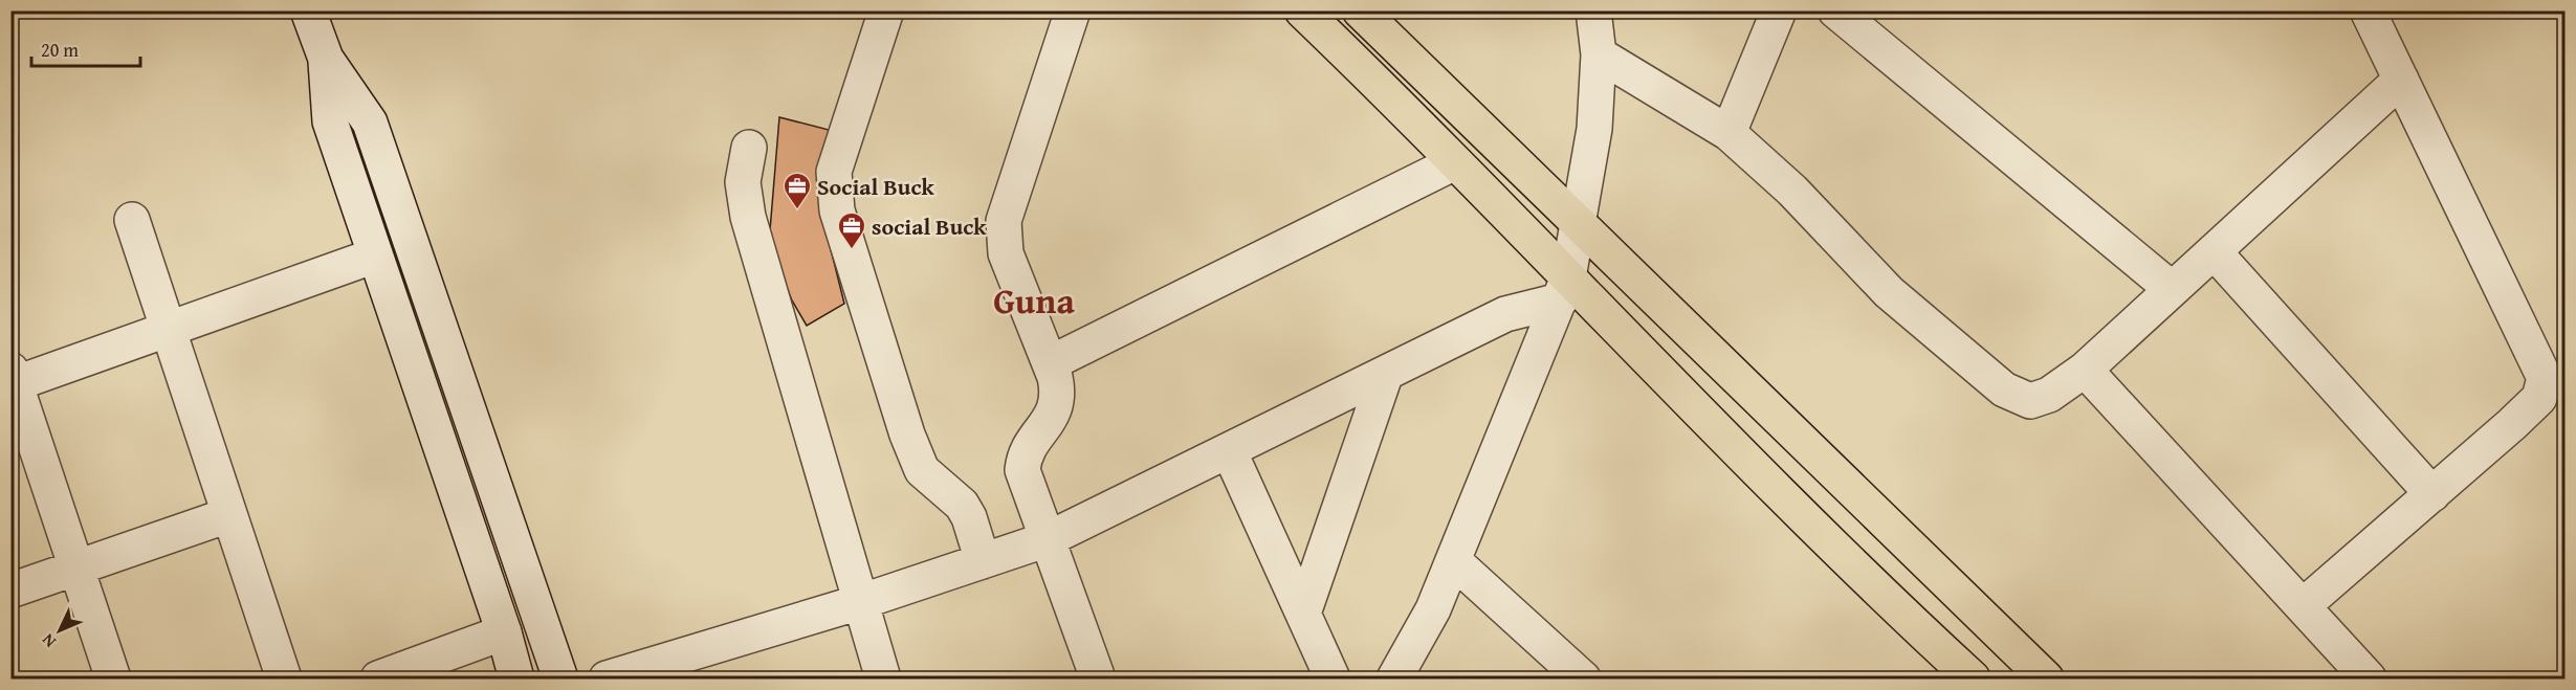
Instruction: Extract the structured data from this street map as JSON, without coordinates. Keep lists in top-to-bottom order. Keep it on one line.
{"districts":["Guna"],"places":{"office":["Social Buck","social Buck"]},"scale_bar":"20 m","north":"bottom left"}
